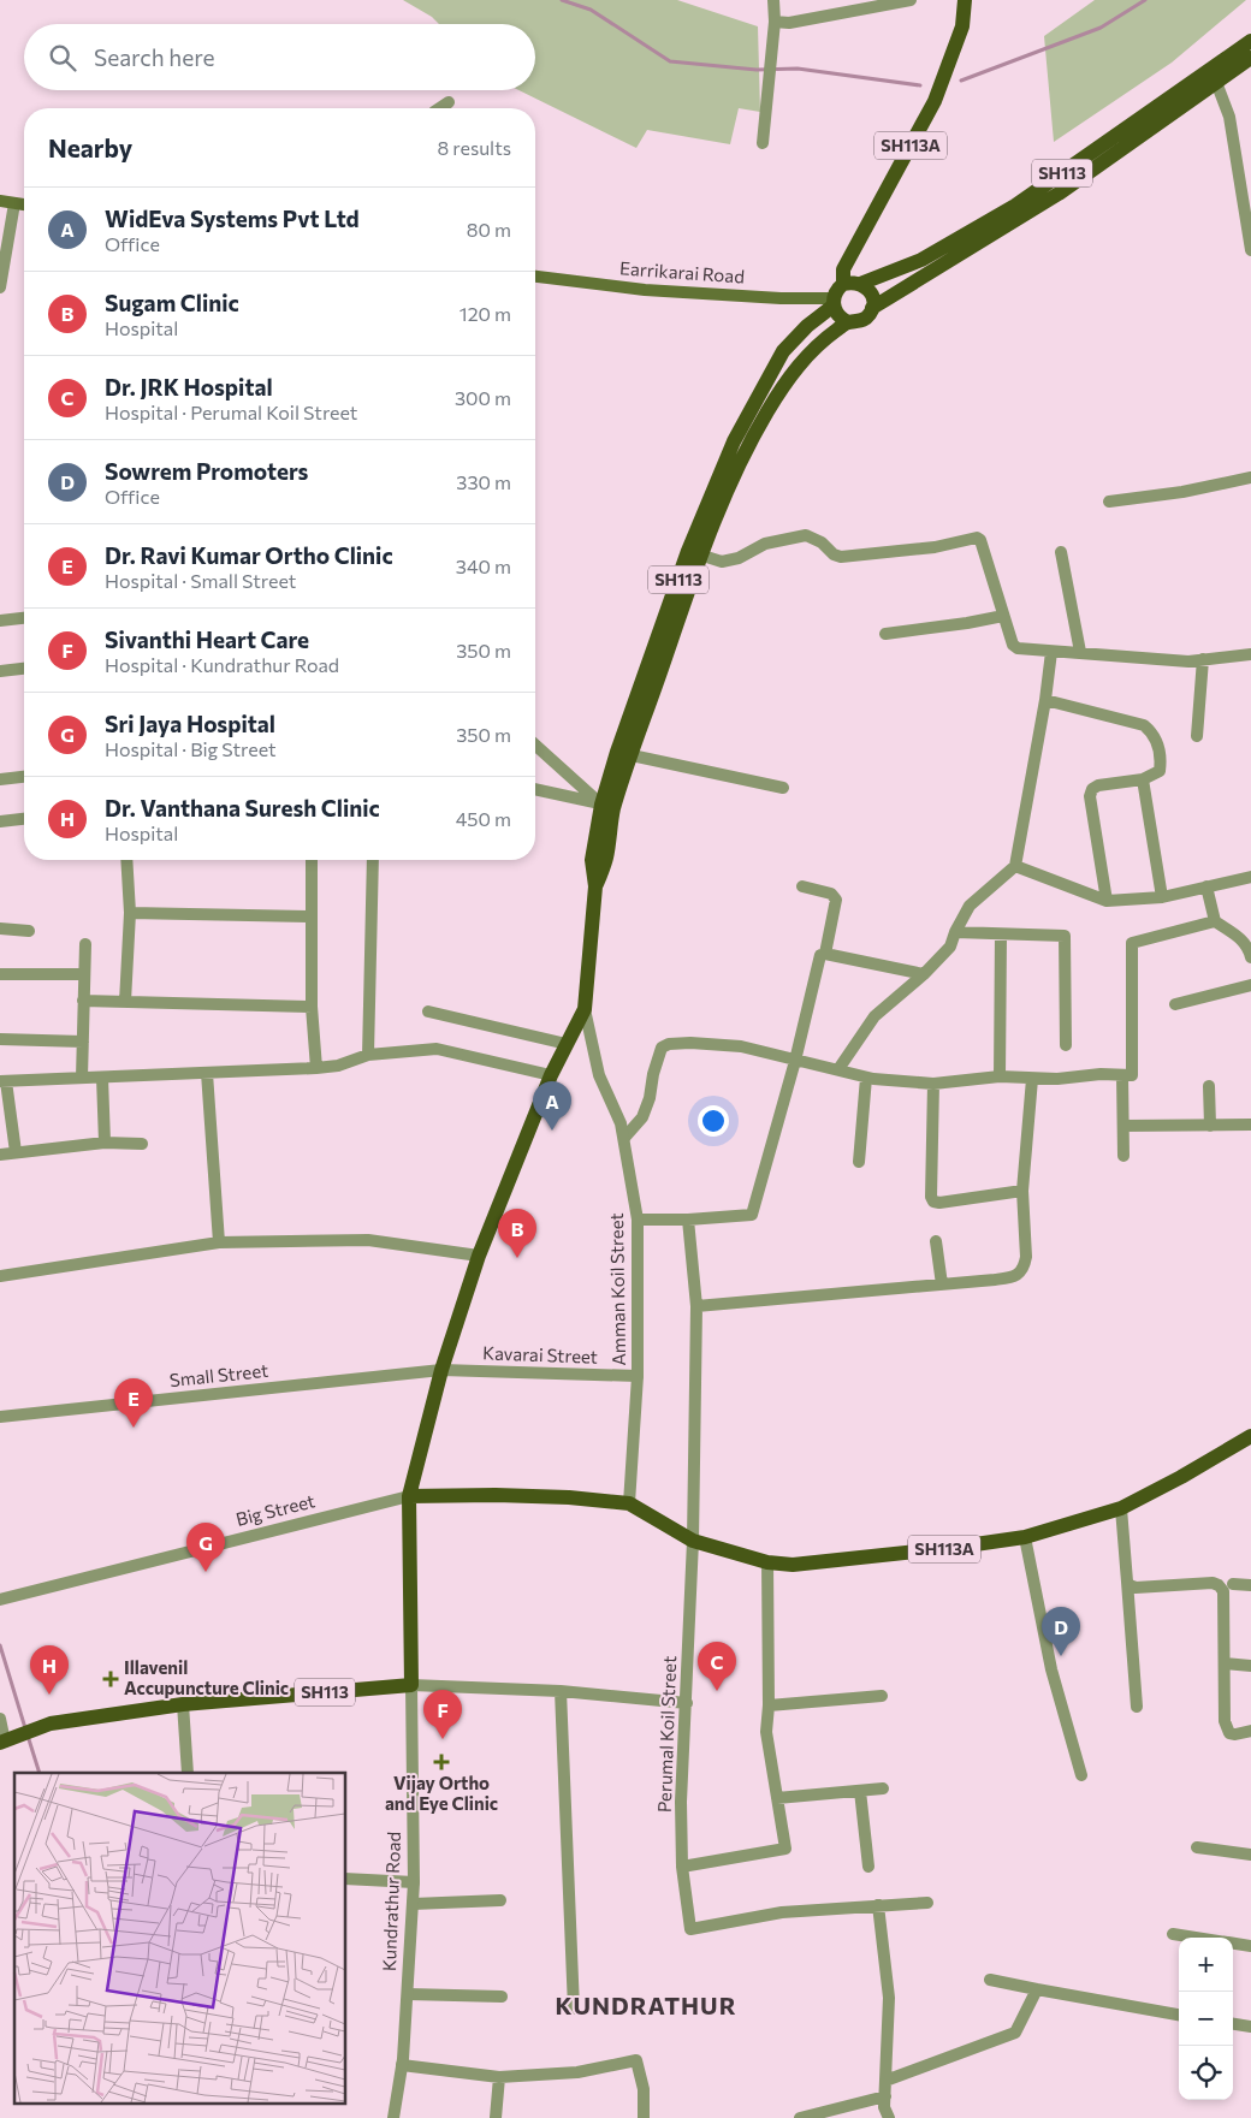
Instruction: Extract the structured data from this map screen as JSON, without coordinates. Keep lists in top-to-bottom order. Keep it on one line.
{"streets":{"main road":["SH113A","SH113","Earrikarai Road"],"street":["Amman Koil Street","Kavarai Street","Small Street","Big Street","Perumal Koil Street","Kundrathur Road"]},"crossings":[["SH113A","SH113"],["SH113A","Earrikarai Road"],["SH113A","Amman Koil Street"],["SH113A","Big Street"],["SH113A","Perumal Koil Street"],["SH113","Earrikarai Road"],["SH113","Amman Koil Street"],["SH113","Kavarai Street"],["SH113","Small Street"],["SH113","Big Street"],["SH113","Kundrathur Road"],["Amman Koil Street","Kavarai Street"],["Kavarai Street","Small Street"]],"districts":["KUNDRATHUR"],"places":{"health":["Illavenil Accupuncture Clinic","Vijay Ortho and Eye Clinic"]},"page":{"search":"Search here","heading":["Nearby","8 results"],"list":[{"mark":"A","name":"WidEva Systems Pvt Ltd","note":"Office","value":"80 m"},{"mark":"B","name":"Sugam Clinic","note":"Hospital","value":"120 m"},{"mark":"C","name":"Dr. JRK Hospital","note":"Hospital · Perumal Koil Street","value":"300 m"},{"mark":"D","name":"Sowrem Promoters","note":"Office","value":"330 m"},{"mark":"E","name":"Dr. Ravi Kumar Ortho Clinic","note":"Hospital · Small Street","value":"340 m"},{"mark":"F","name":"Sivanthi Heart Care","note":"Hospital · Kundrathur Road","value":"350 m"},{"mark":"G","name":"Sri Jaya Hospital","note":"Hospital · Big Street","value":"350 m"},{"mark":"H","name":"Dr. Vanthana Suresh Clinic","note":"Hospital","value":"450 m"}],"pins":["A","B","E","G","D","C","H","F"],"map_buttons":["+","−"]}}
